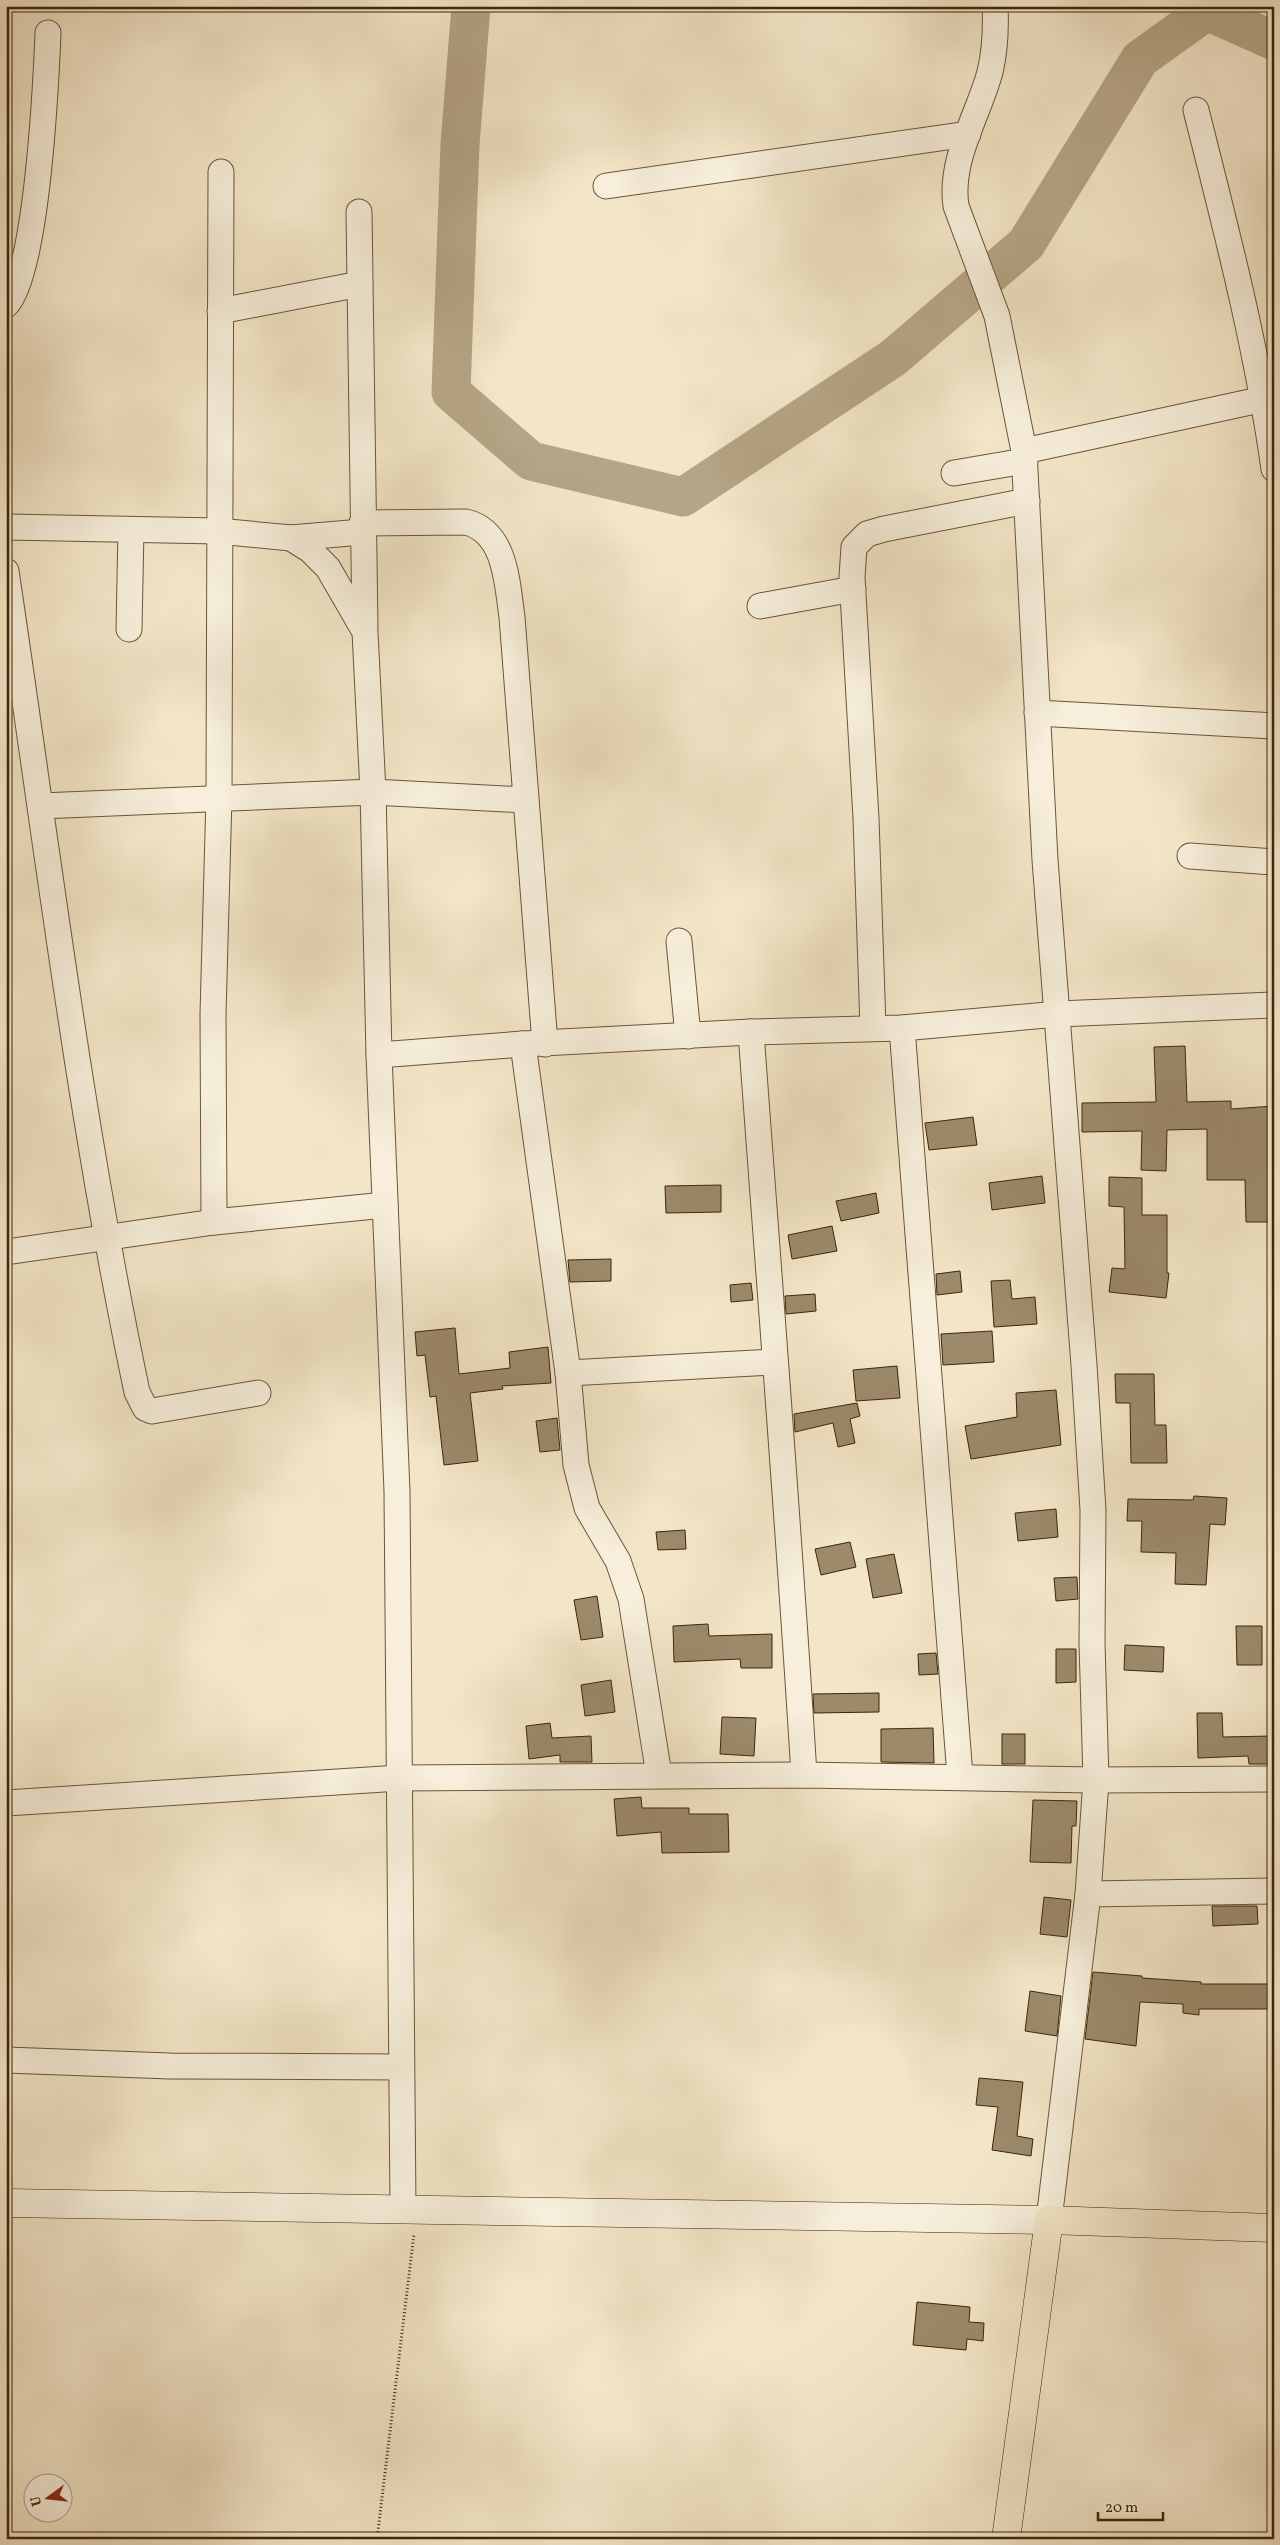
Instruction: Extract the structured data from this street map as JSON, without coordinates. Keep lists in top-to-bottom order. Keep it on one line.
{"scale_bar":"20 m","north":"left"}
